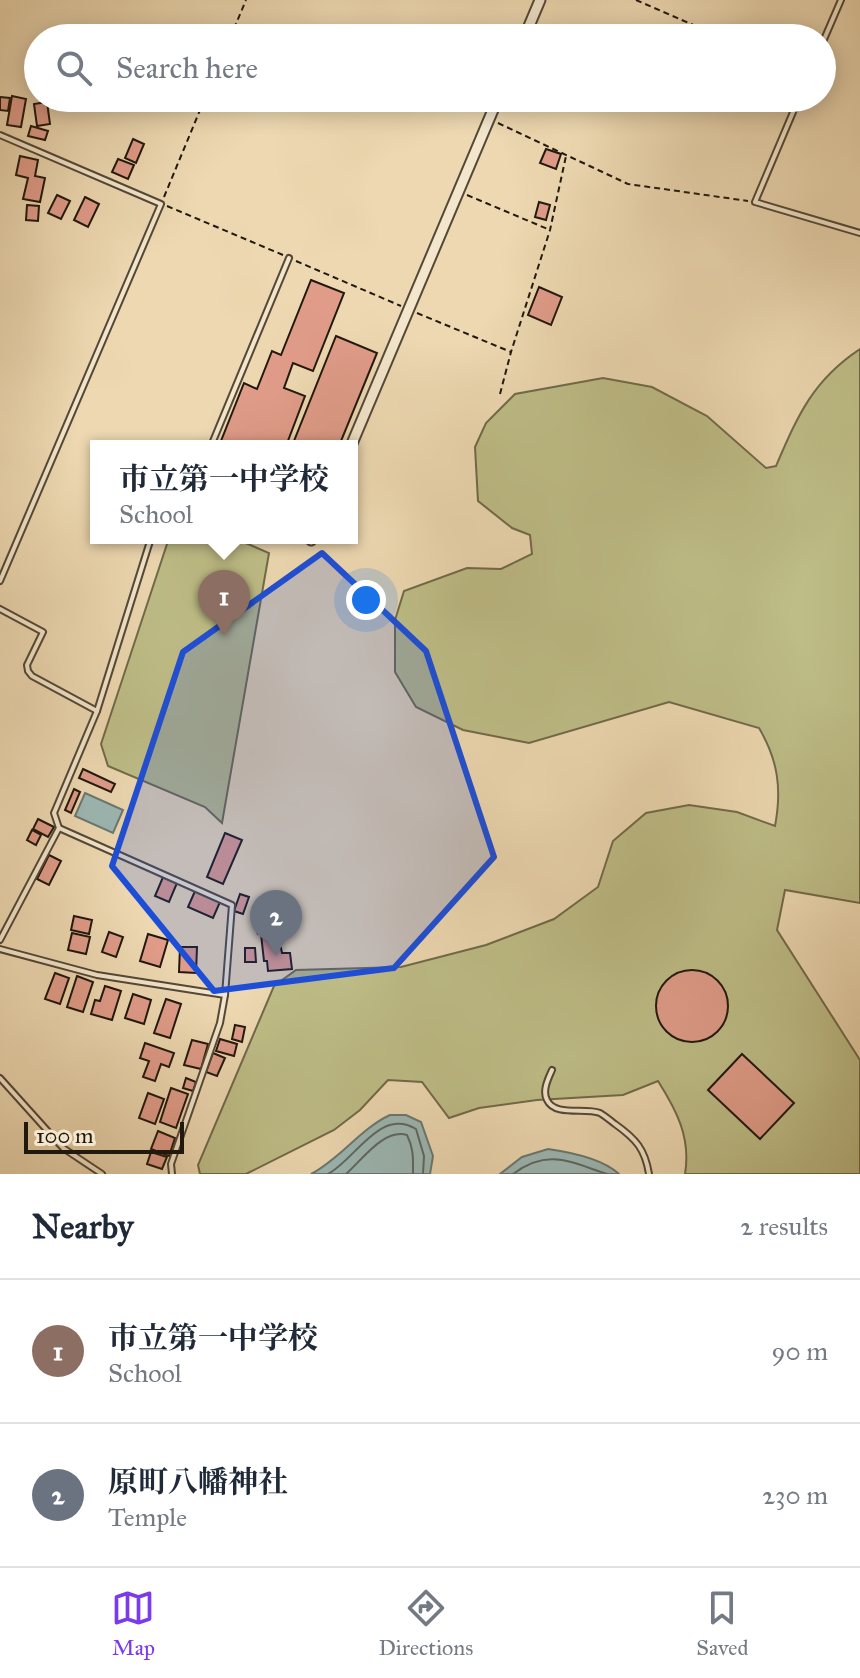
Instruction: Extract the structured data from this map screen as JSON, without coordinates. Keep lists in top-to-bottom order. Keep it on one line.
{"scale_bar":"100 m","page":{"search":"Search here","popup":["市立第一中学校","School"],"pins":["1","2"],"scale":"100 m","heading":["Nearby","2 results"],"list":[{"mark":"1","name":"市立第一中学校","note":"School","value":"90 m"},{"mark":"2","name":"原町八幡神社","note":"Temple","value":"230 m"}],"nav":["Map","Directions","Saved"]}}
